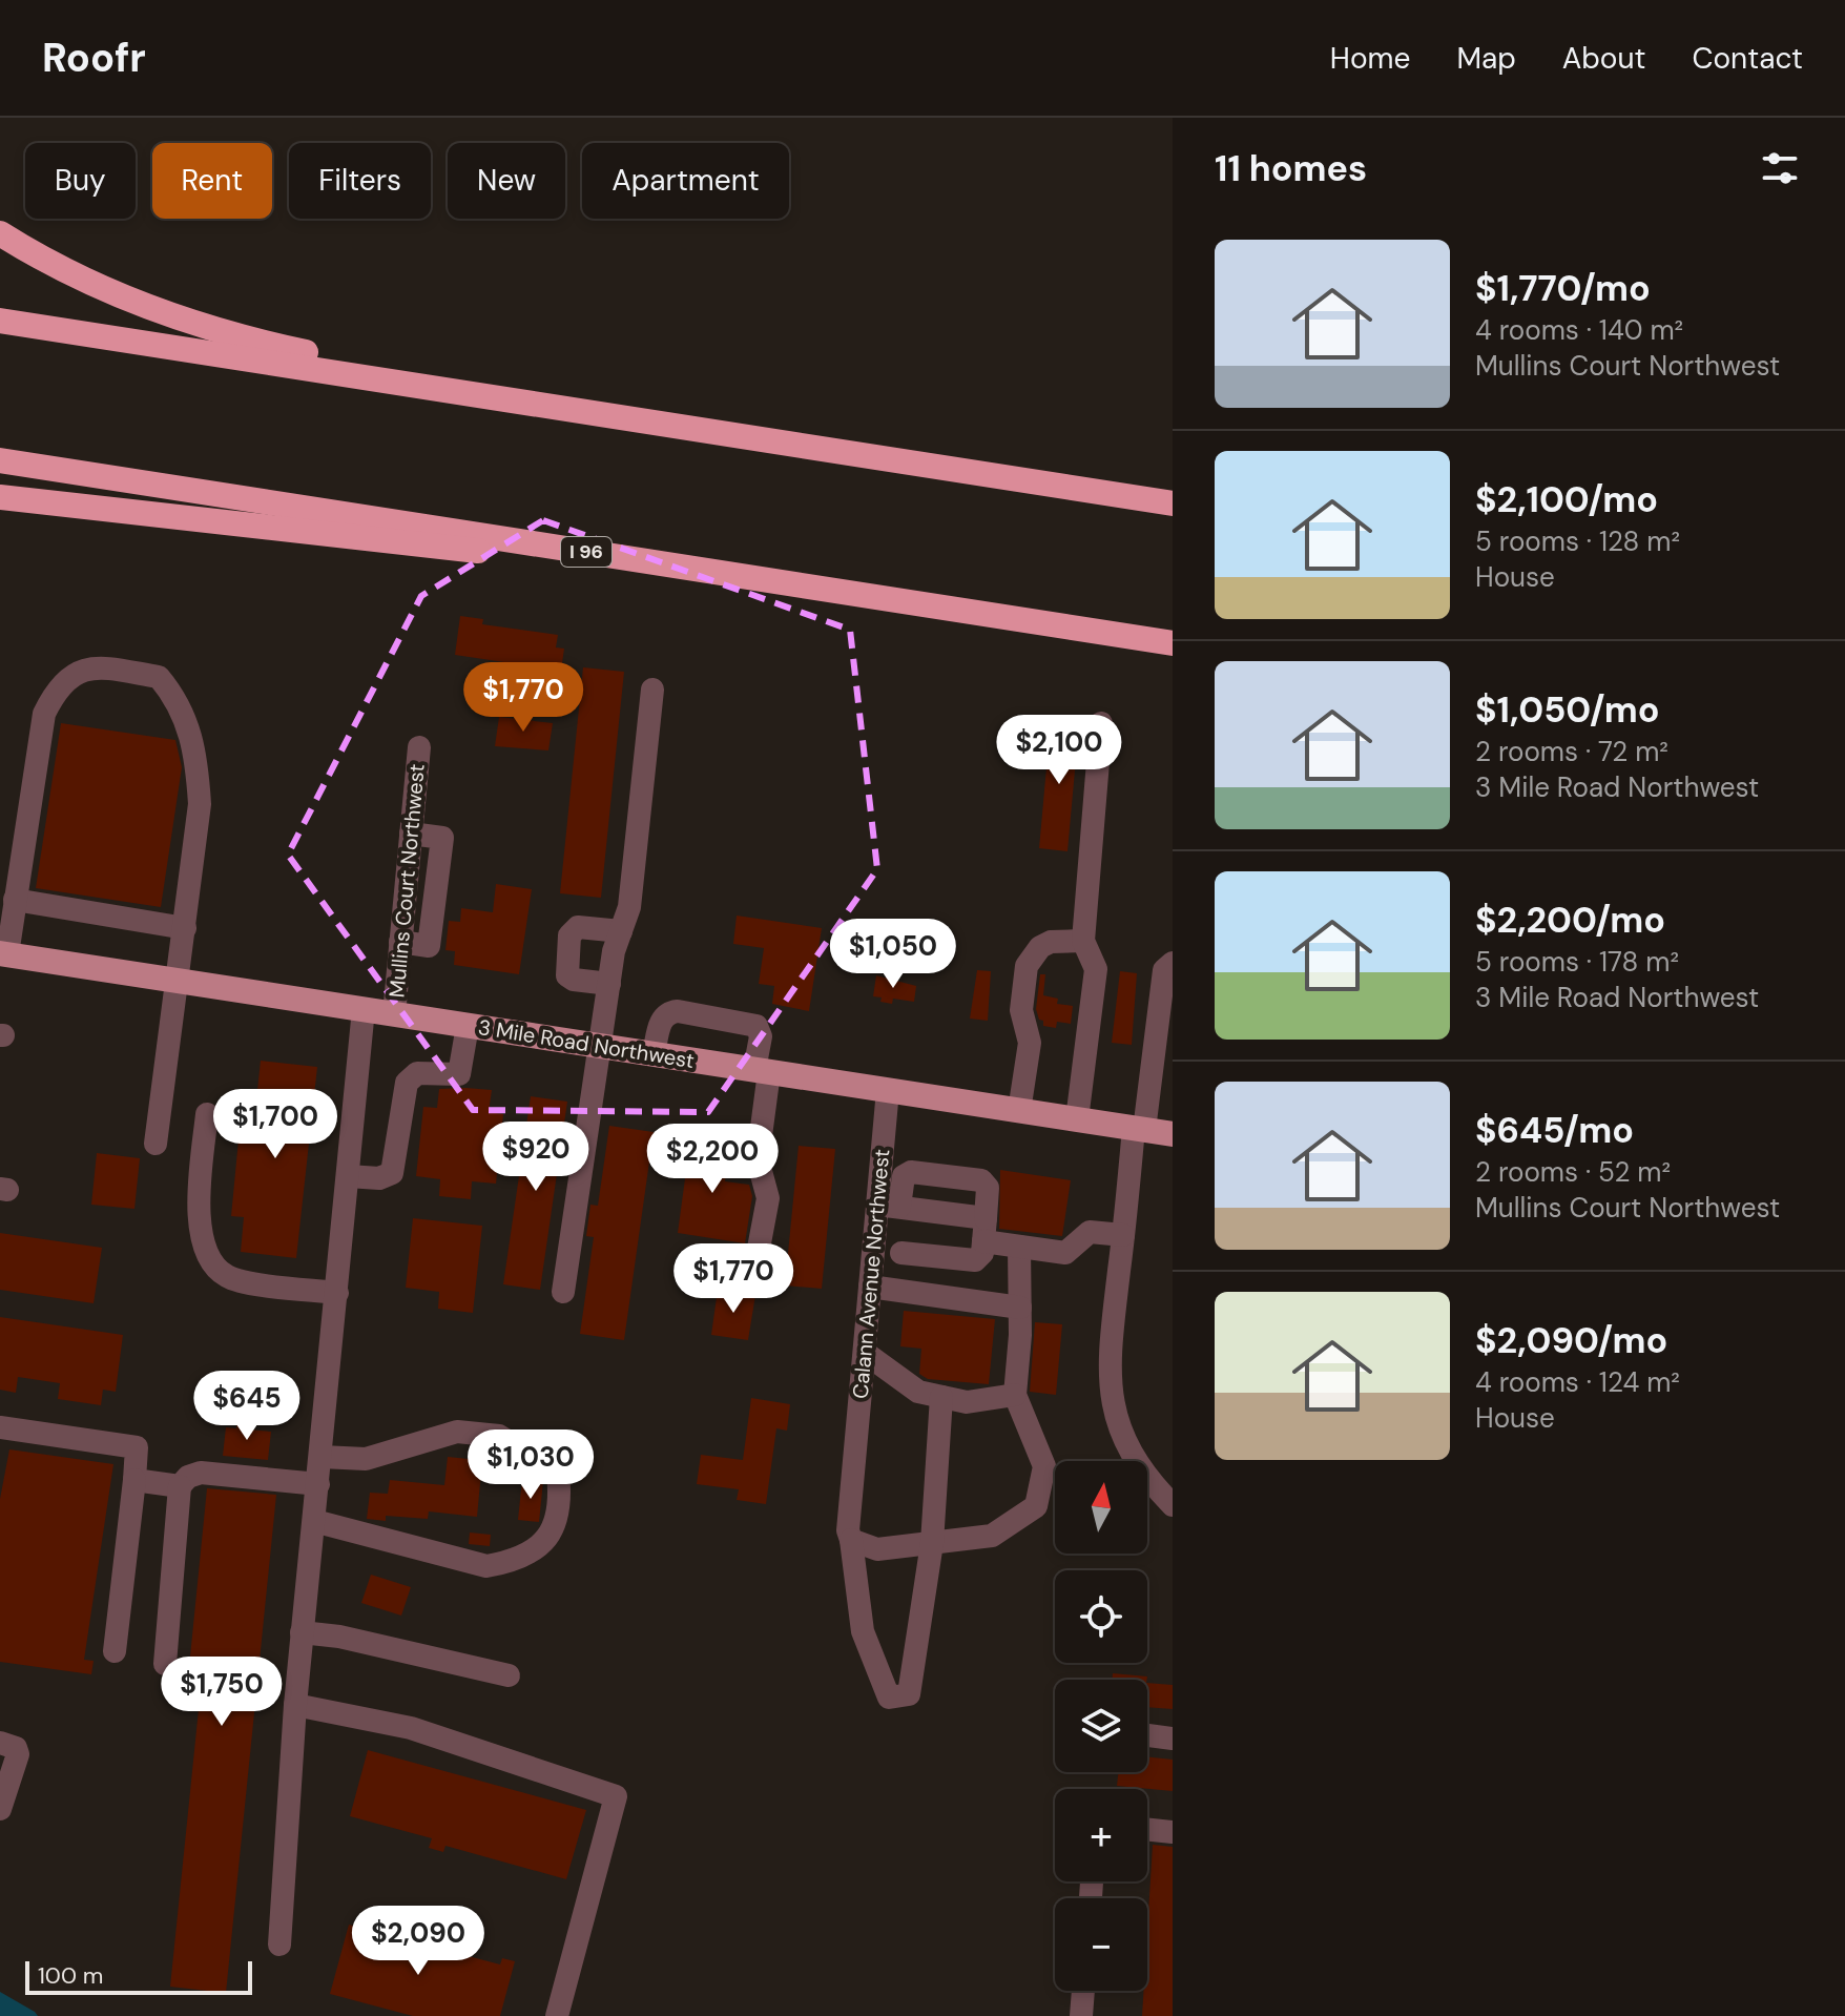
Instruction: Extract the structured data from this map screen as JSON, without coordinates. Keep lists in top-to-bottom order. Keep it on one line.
{"streets":{"highway":["I 96"],"main road":["3 Mile Road Northwest"],"street":["Mullins Court Northwest","Calann Avenue Northwest"]},"crossings":[["Mullins Court Northwest","3 Mile Road Northwest"],["3 Mile Road Northwest","Calann Avenue Northwest"]],"scale_bar":"100 m","north":"top","page":{"header":"Roofr","nav":["Home","Map","About","Contact"],"heading":"11 homes","chip":["Buy","Rent","Filters","New","Apartment"],"list":[{"name":"$1,770/mo","note":"4 rooms · 140 m² · Mullins Court Northwest"},{"name":"$2,100/mo","note":"5 rooms · 128 m² · House"},{"name":"$1,050/mo","note":"2 rooms · 72 m² · 3 Mile Road Northwest"},{"name":"$2,200/mo","note":"5 rooms · 178 m² · 3 Mile Road Northwest"},{"name":"$645/mo","note":"2 rooms · 52 m² · Mullins Court Northwest"},{"name":"$2,090/mo","note":"4 rooms · 124 m² · House"}],"price":["$1,770","$2,100","$1,050","$1,700","$920","$2,200","$1,770","$645","$1,030","$1,750","$2,090"],"map_buttons":["+","−"],"scale":"100 m"}}
